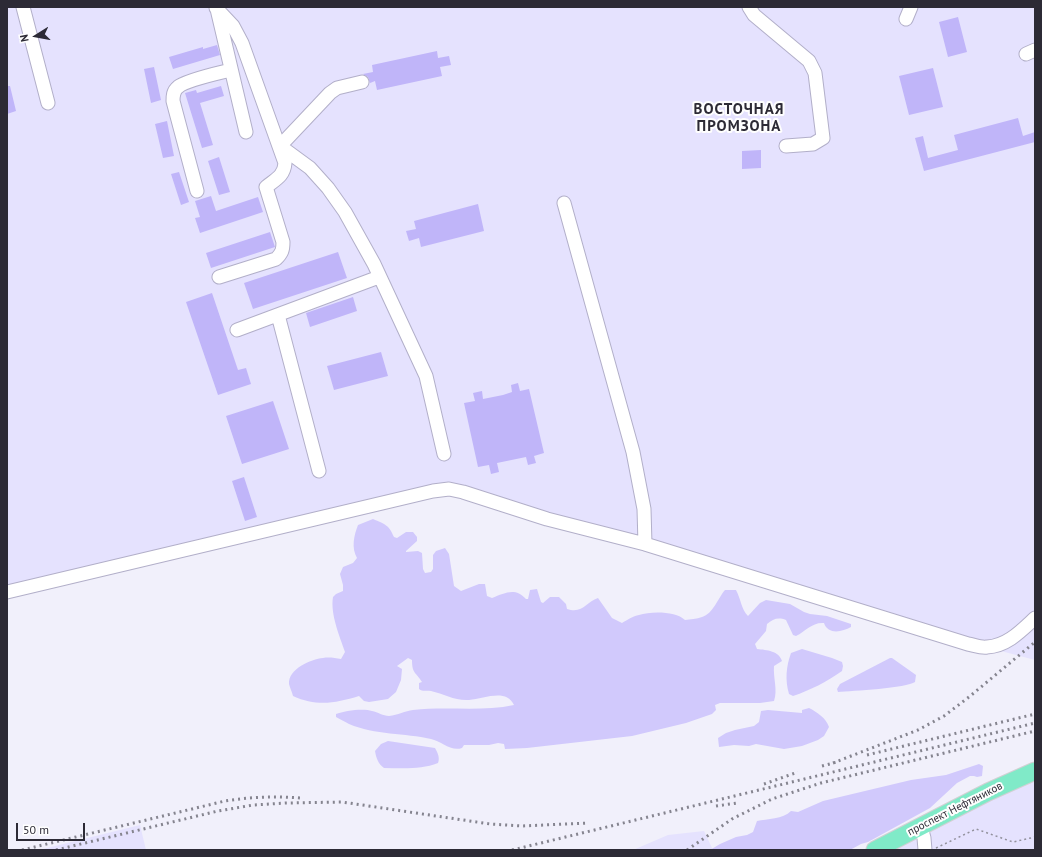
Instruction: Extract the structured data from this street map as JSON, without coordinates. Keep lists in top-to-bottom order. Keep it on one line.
{"streets":{"main road":["проспект Нефтяников"]},"districts":["ВОСТОЧНАЯ ПРОМЗОНА"],"scale_bar":"50 m","north":"left"}
